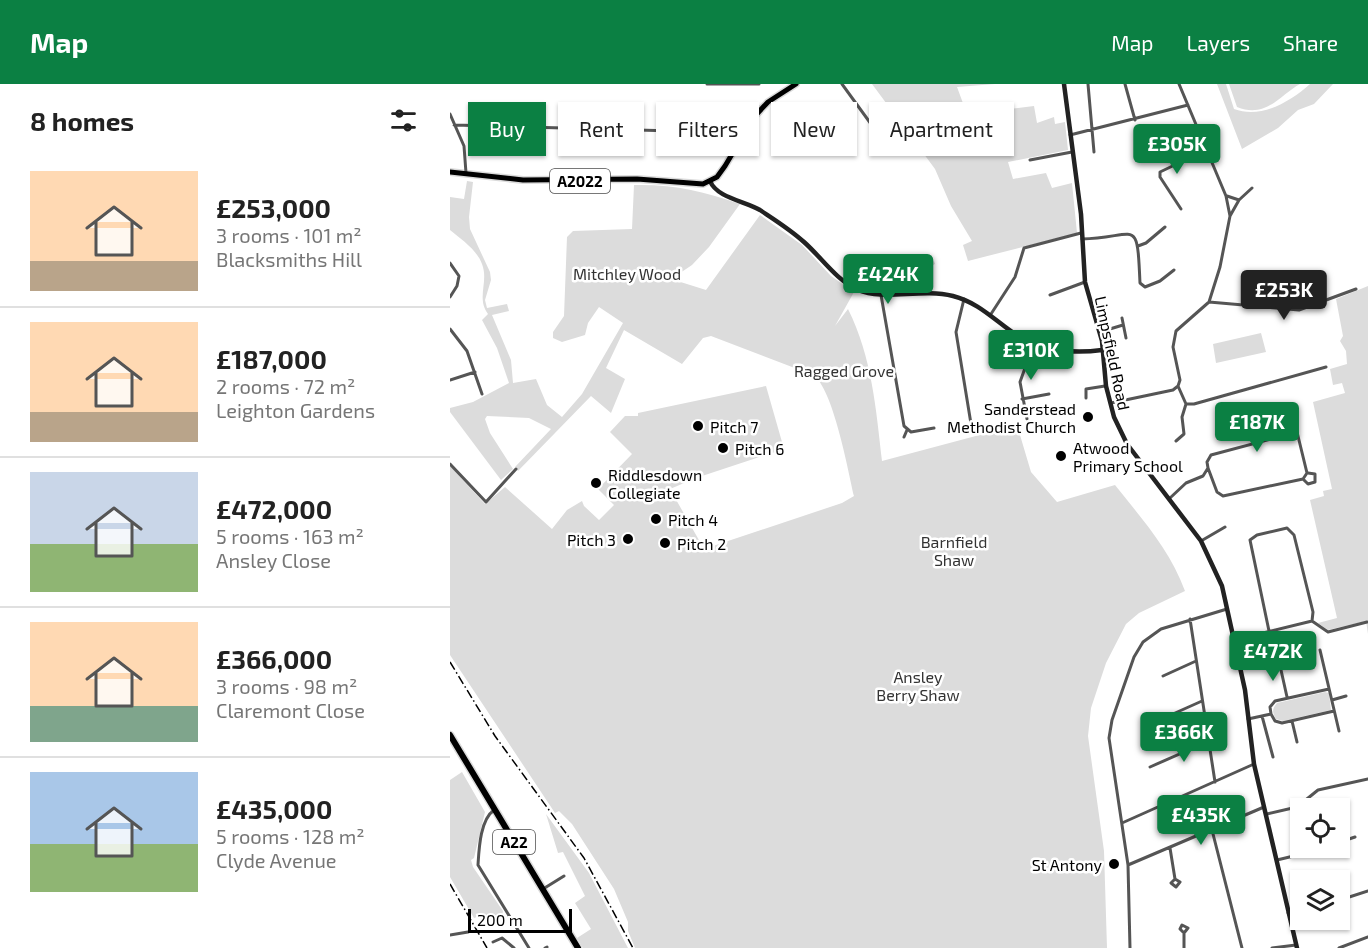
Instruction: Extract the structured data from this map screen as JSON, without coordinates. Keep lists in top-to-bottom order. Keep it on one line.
{"streets":{"highway":["A22"],"main road":["A2022","Limpsfield Road"]},"parks":["Mitchley Wood","Ragged Grove","Barnfield Shaw","Ansley Berry Shaw"],"places":["Sanderstead Methodist Church","Pitch 7","Pitch 6","Atwood Primary School","Riddlesdown Collegiate","Pitch 4","Pitch 3","Pitch 2","St Antony"],"scale_bar":"200 m","page":{"header":"Map","nav":["Map","Layers","Share"],"heading":"8 homes","chip":["Buy","Rent","Filters","New","Apartment"],"price":["£305K","£424K","£253K","£310K","£187K","£472K","£366K","£435K"],"list":[{"name":"£253,000","note":"3 rooms · 101 m² · Blacksmiths Hill"},{"name":"£187,000","note":"2 rooms · 72 m² · Leighton Gardens"},{"name":"£472,000","note":"5 rooms · 163 m² · Ansley Close"},{"name":"£366,000","note":"3 rooms · 98 m² · Claremont Close"},{"name":"£435,000","note":"5 rooms · 128 m² · Clyde Avenue"}],"scale":"200 m"}}
